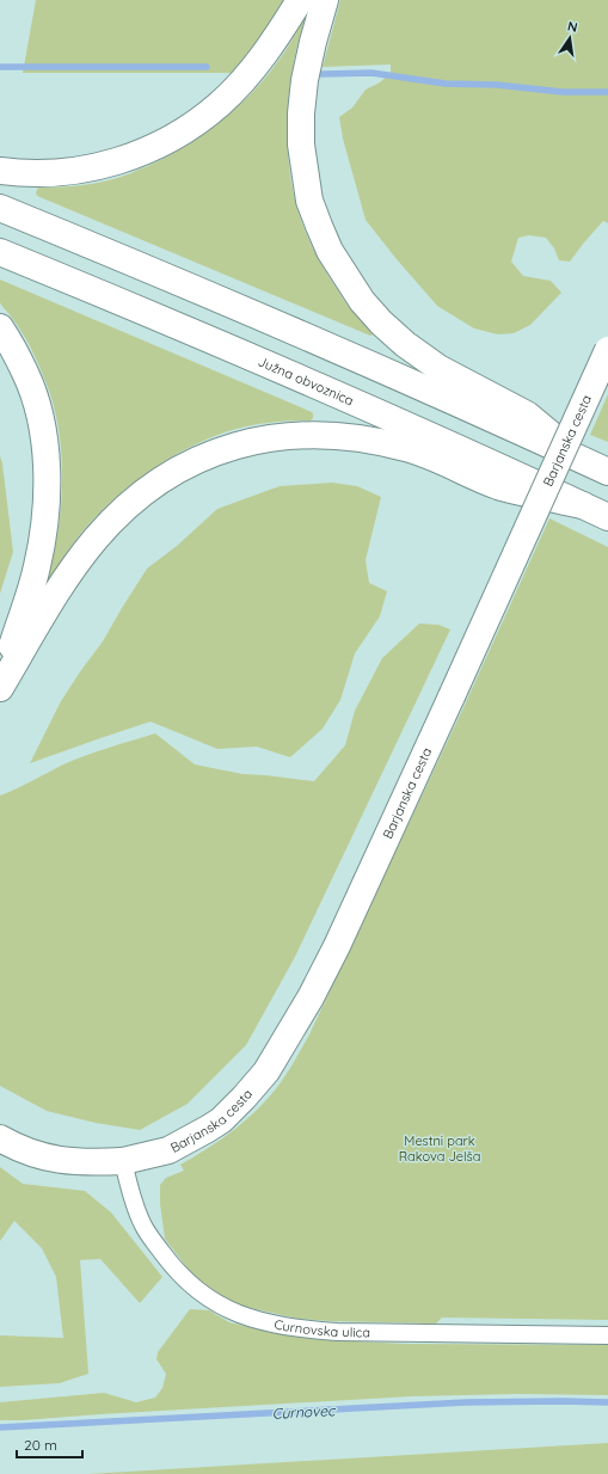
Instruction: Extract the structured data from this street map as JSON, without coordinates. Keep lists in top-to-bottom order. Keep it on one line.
{"streets":{"main road":["Južna obvoznica","Barjanska cesta"],"street":["Curnovska ulica"]},"crossings":[["Barjanska cesta","Curnovska ulica"]],"water":["Curnovec"],"parks":["Mestni park Rakova Jelša"],"scale_bar":"20 m","north":"top"}
